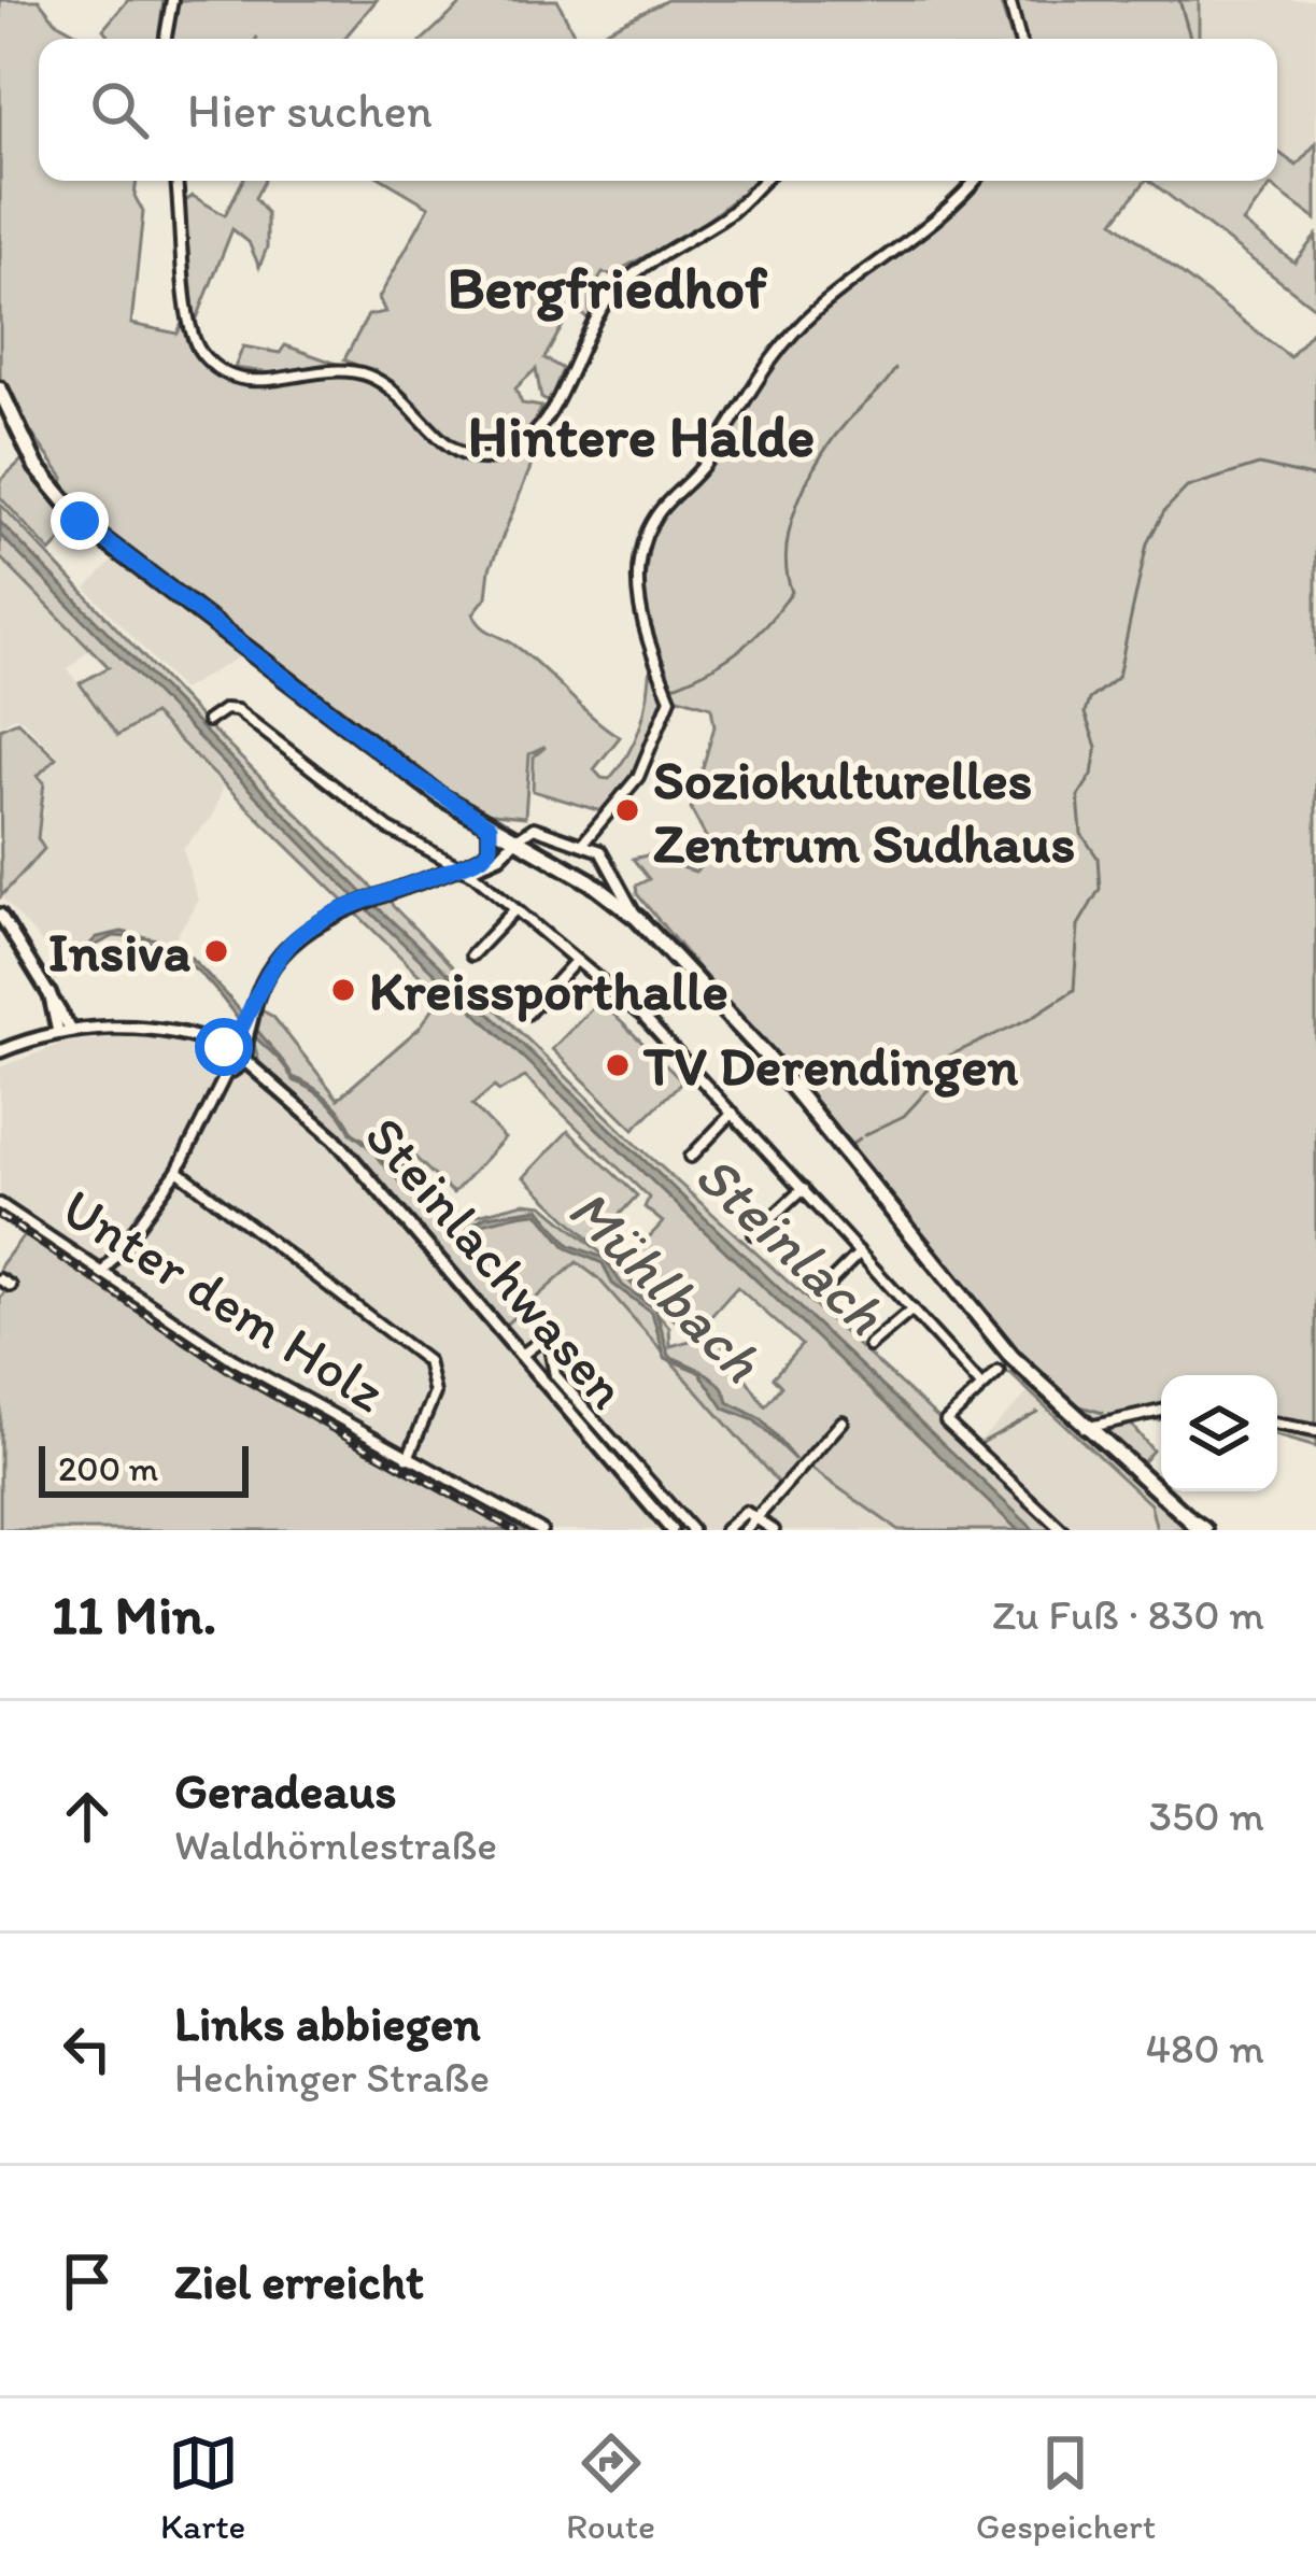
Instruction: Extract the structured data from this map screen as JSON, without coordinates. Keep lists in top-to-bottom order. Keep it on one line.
{"streets":{"street":["Steinlachwasen","Unter dem Holz"]},"districts":["Bergfriedhof","Hintere Halde"],"water":["Steinlach","Mühlbach"],"places":["Soziokulturelles Zentrum Sudhaus","Insiva","Kreissporthalle","TV Derendingen"],"scale_bar":"200 m","page":{"search":"Hier suchen","scale":"200 m","heading":["11 Min.","Zu Fuß · 830 m"],"list":[["Geradeaus","Waldhörnlestraße","350 m"],["Links abbiegen","Hechinger Straße","480 m"],"Ziel erreicht"],"nav":["Karte","Route","Gespeichert"]}}
